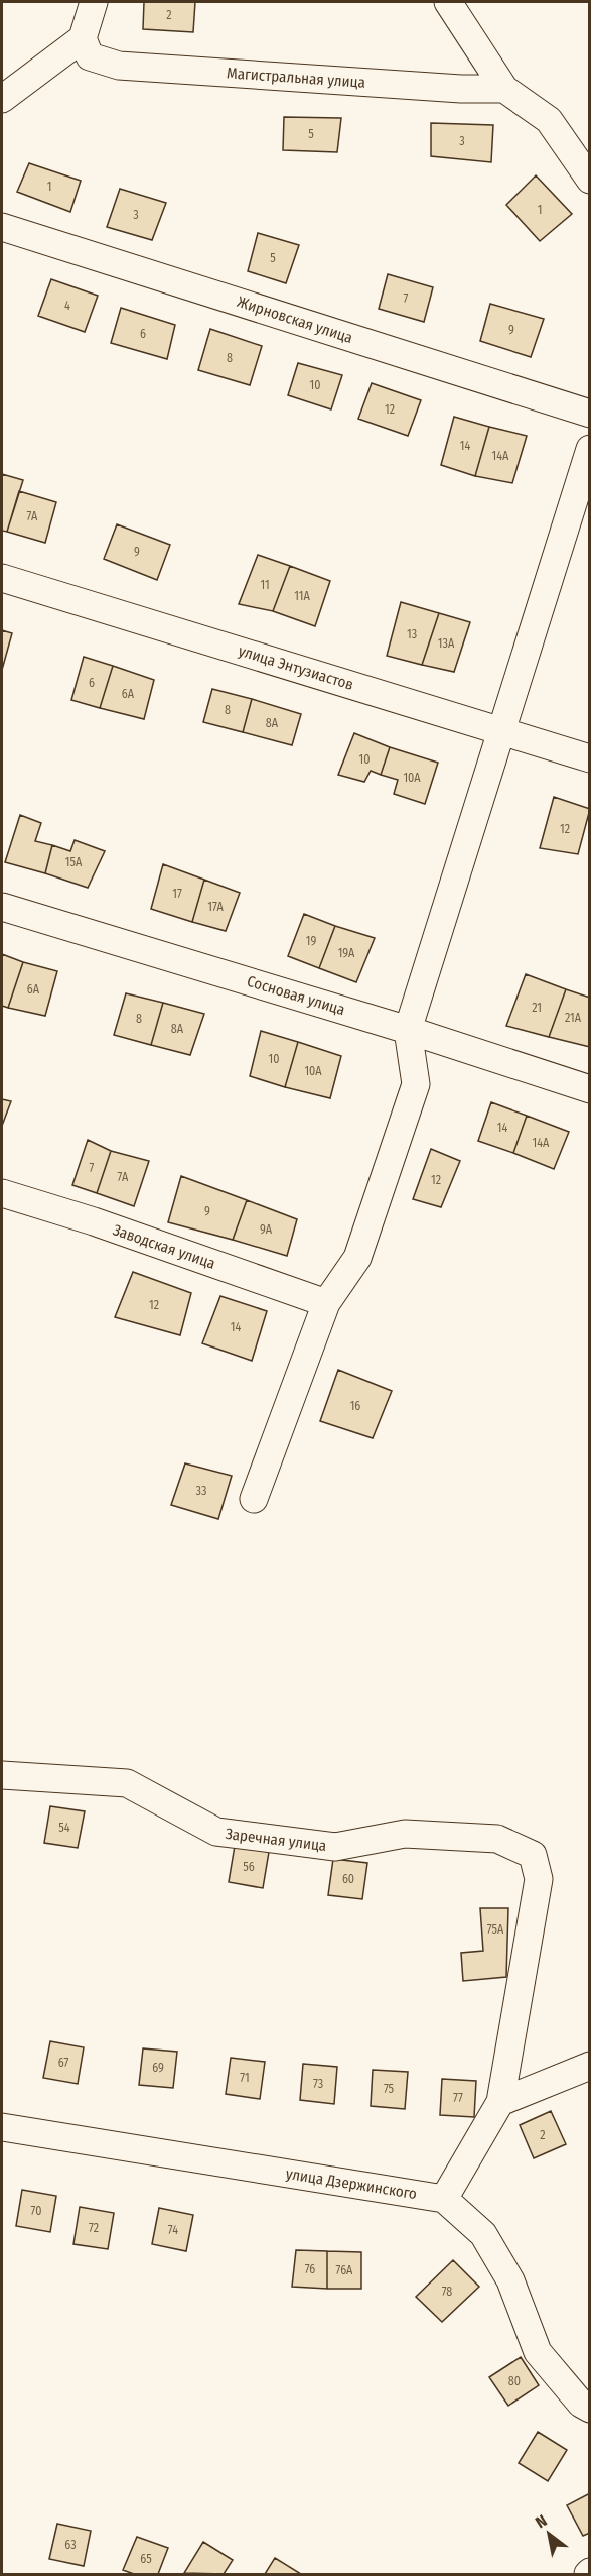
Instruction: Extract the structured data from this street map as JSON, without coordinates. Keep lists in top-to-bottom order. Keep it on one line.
{"streets":{"street":["Магистральная улица","Жирновская улица","улица Энтузиастов","Сосновая улица","Заводская улица","Заречная улица","улица Дзержинского"]},"house_numbers":["2","5","3","1","1","3","5","7","4","9","6","8","10","12","14","14А","7А","9","11","11А","13","13А","6","6А","8","8А","10","10А","12","15А","17","17А","19","19А","6А","21","21А","8","8А","10","10А","14","14А","7","7А","12","9","9А","12","14","16","33","54","56","60","75А","67","69","71","73","75","77","2","70","72","74","76","76А","78","80","63","65"],"north":"top left"}
